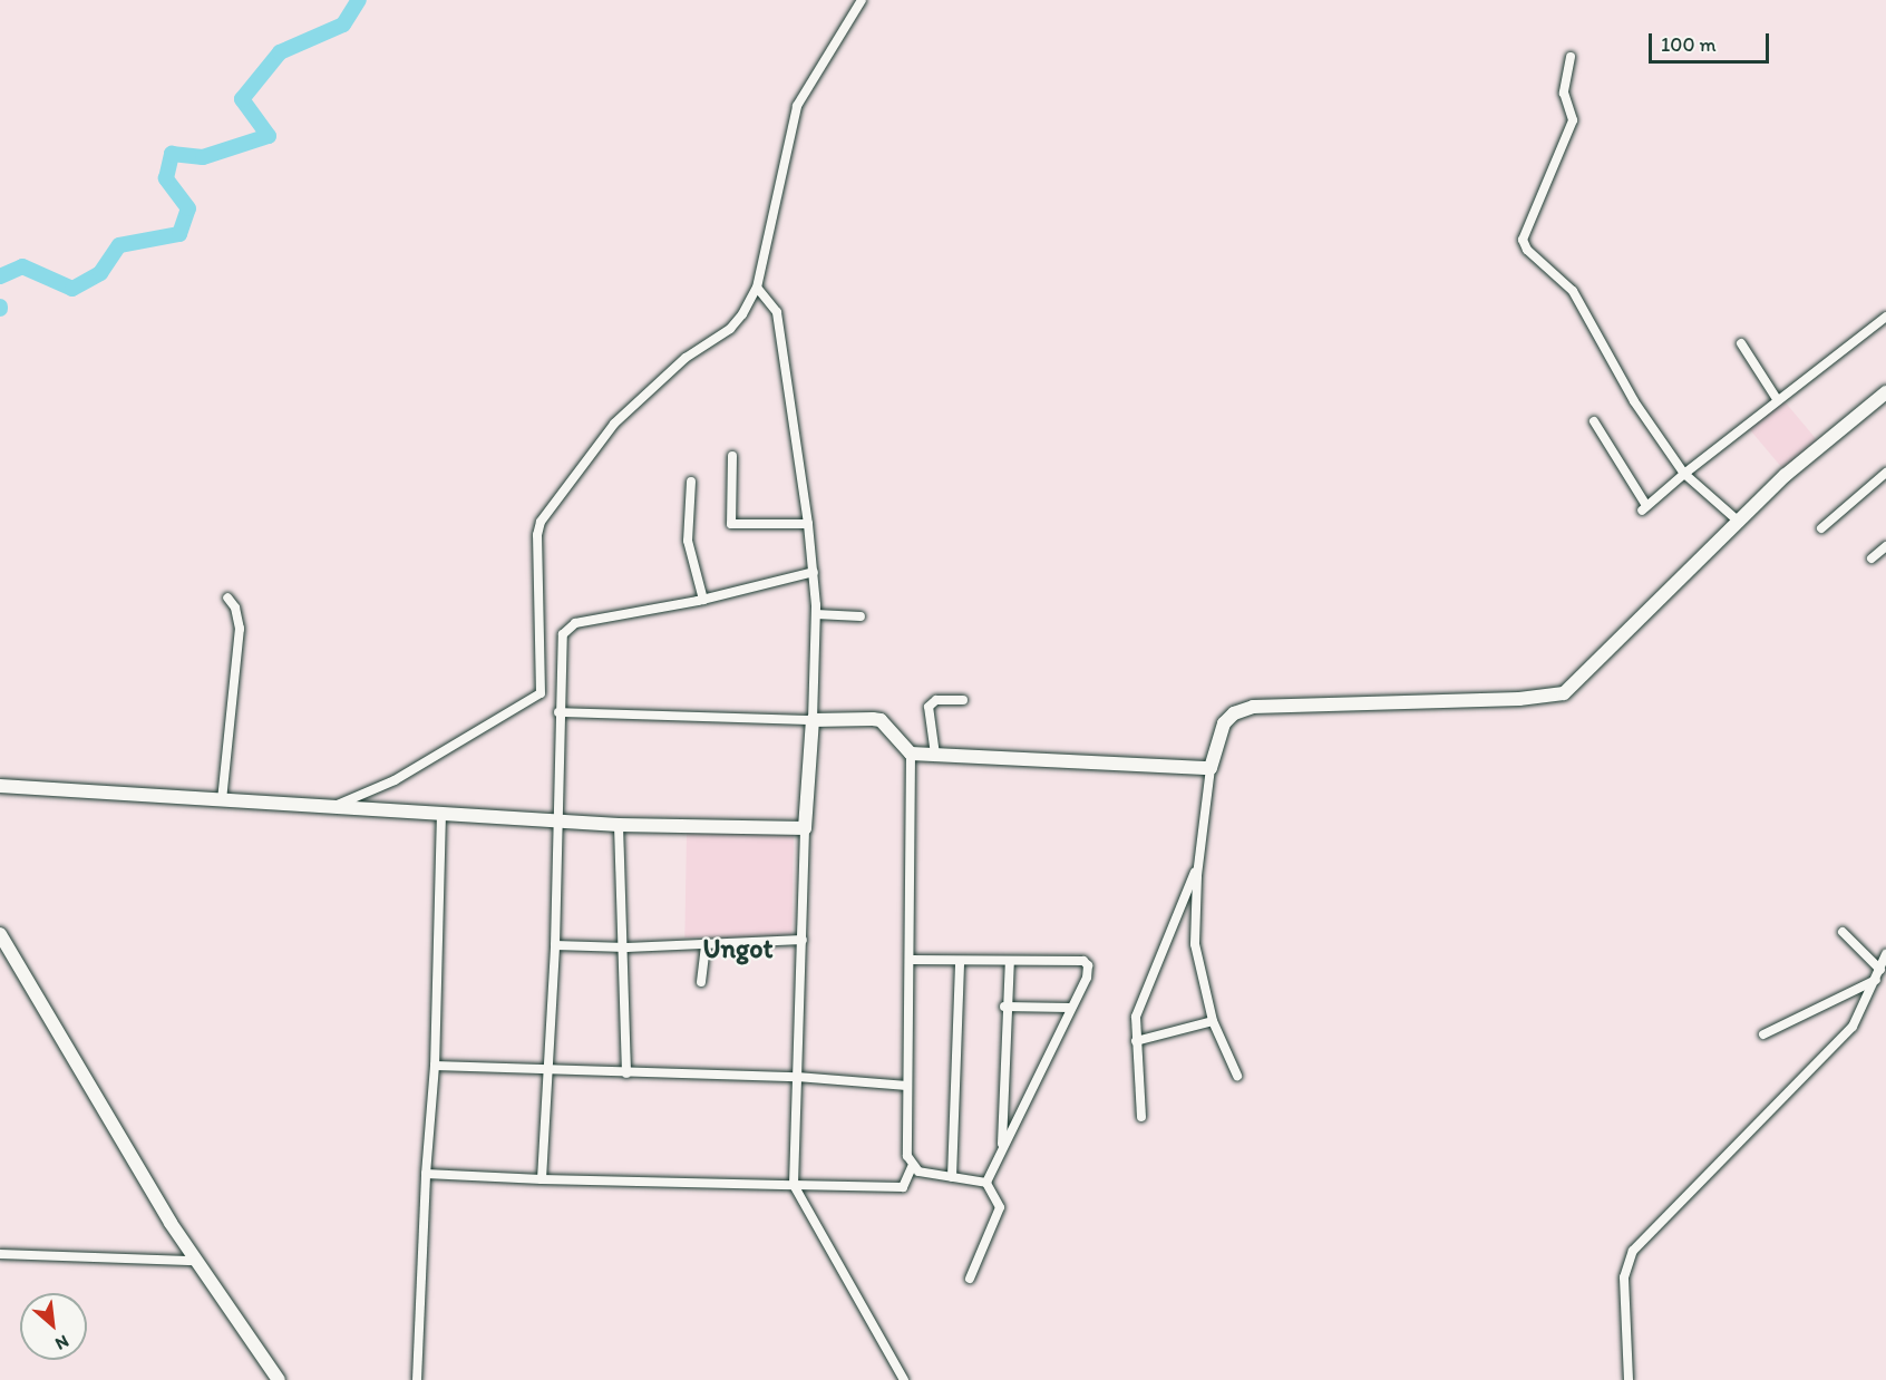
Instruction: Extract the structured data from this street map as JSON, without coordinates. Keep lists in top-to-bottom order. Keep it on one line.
{"districts":["Ungot"],"scale_bar":"100 m","north":"bottom right"}
